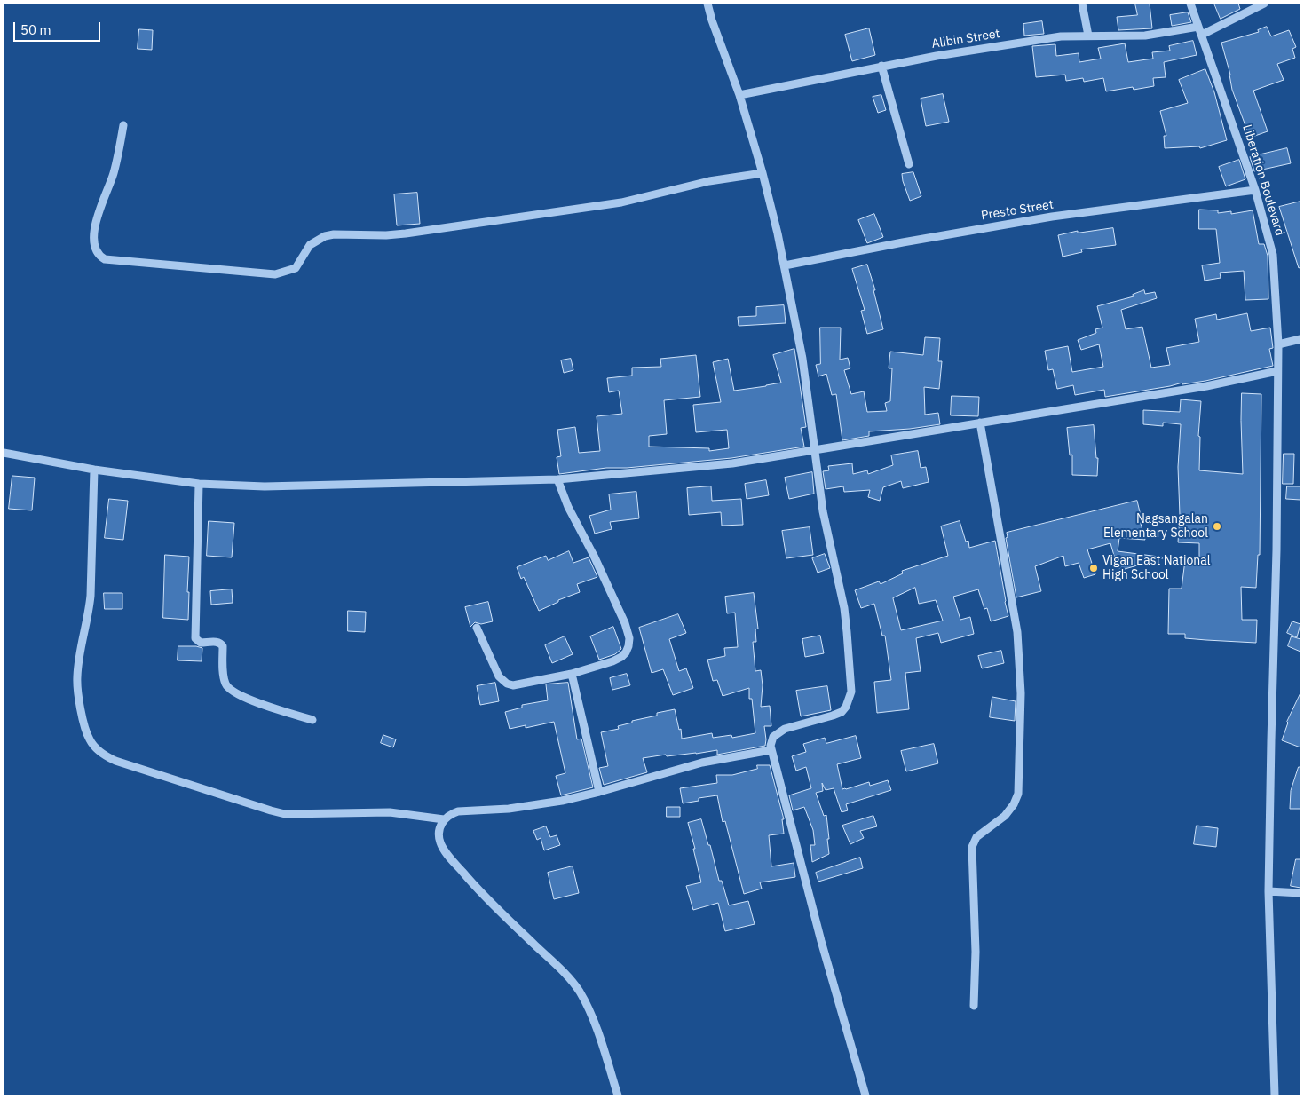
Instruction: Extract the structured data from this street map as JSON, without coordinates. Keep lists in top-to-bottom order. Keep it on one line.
{"streets":{"street":["Alibin Street","Liberation Boulevard","Presto Street"]},"crossings":[["Alibin Street","Liberation Boulevard"],["Liberation Boulevard","Presto Street"]],"places":["Nagsangalan Elementary School","Vigan East National High School"],"scale_bar":"50 m"}
